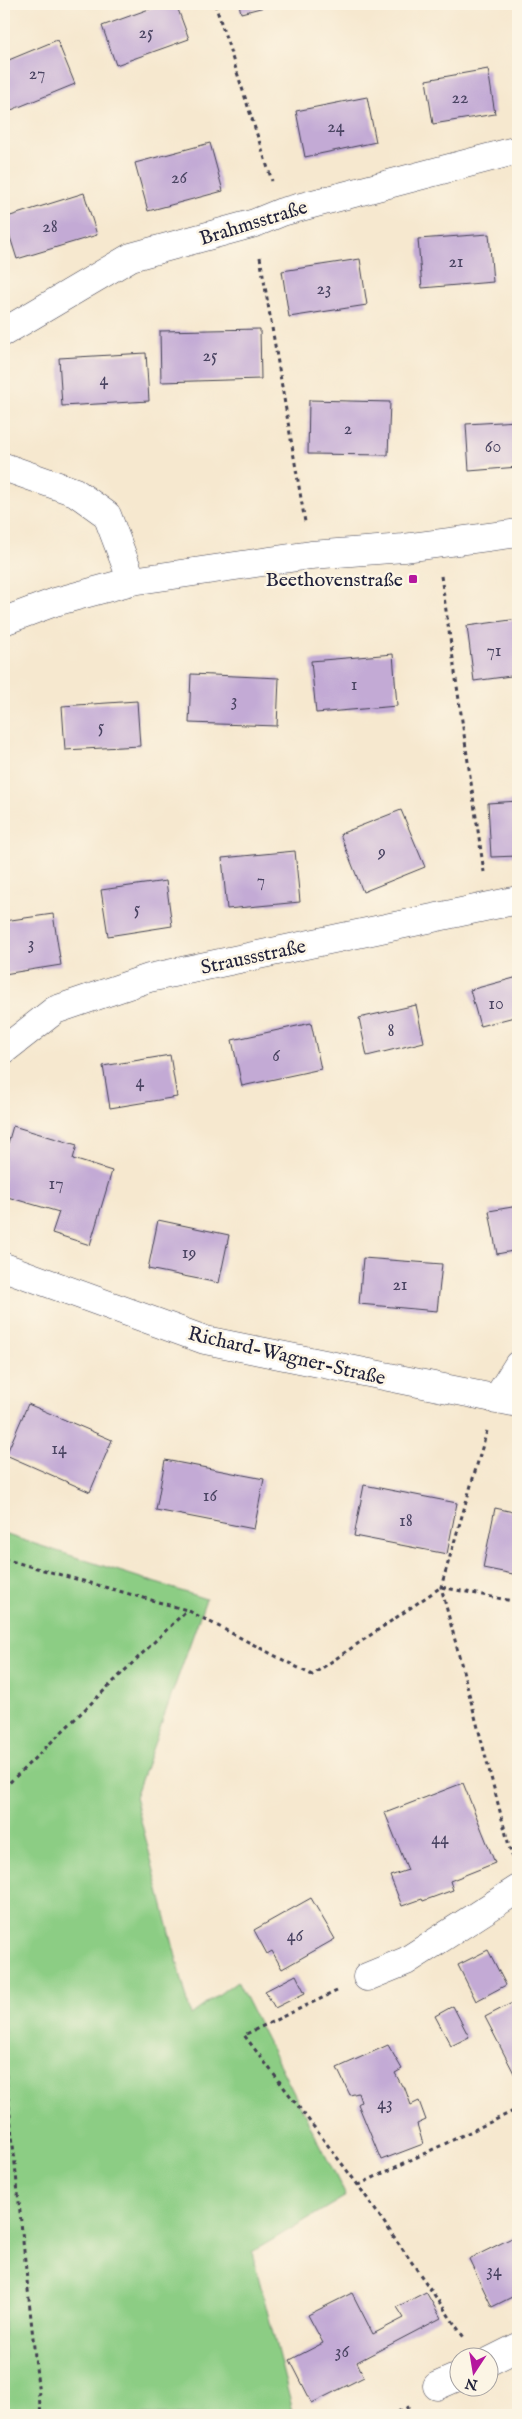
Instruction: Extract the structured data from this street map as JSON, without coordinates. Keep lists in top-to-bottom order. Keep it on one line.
{"streets":{"street":["Brahmsstraße","Straussstraße","Richard-Wagner-Straße"]},"places":{"transit":["Beethovenstraße"]},"house_numbers":["25","27","22","24","26","28","21","23","25","4","2","60","71","1","3","5","9","7","5","3","10","8","6","4","17","19","21","14","16","18","44","46","43","34","36"],"north":"bottom"}
